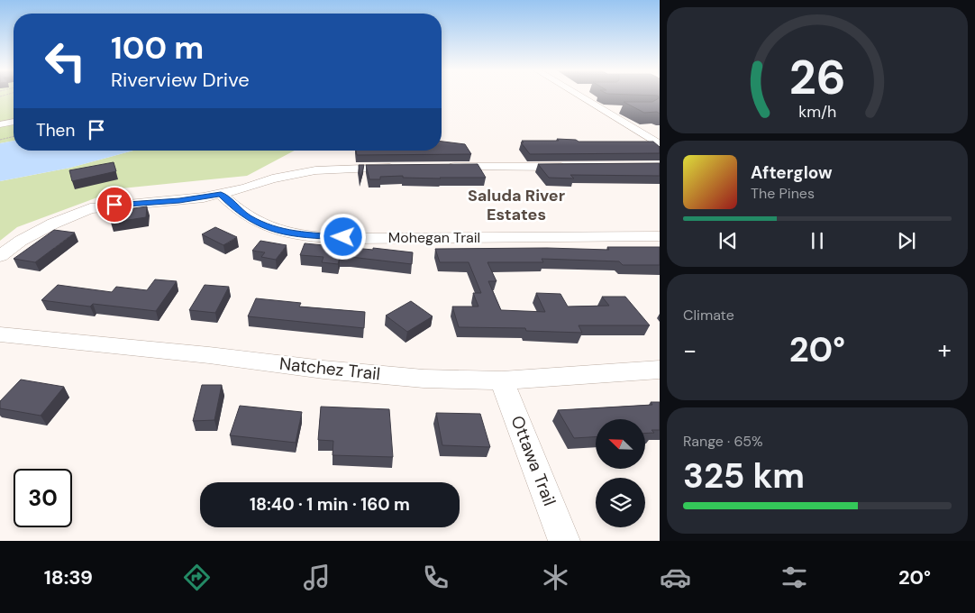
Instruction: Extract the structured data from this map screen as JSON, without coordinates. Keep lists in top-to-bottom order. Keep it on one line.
{"streets":{"street":["Mohegan Trail","Natchez Trail","Ottawa Trail"]},"crossings":[["Natchez Trail","Ottawa Trail"]],"districts":["Saluda River Estates"],"north":"top left","page":{"turn":["100 m","Riverview Drive"],"then":"Then","song":["Afterglow","The Pines"],"tile":["Climate",["Range · 65%","325 km"]],"heat":["−","20°","+"],"limit":"30","trip":"18:40 · 1 min · 160 m","tabs":["18:39","20°"],"gauge":["26","km/h"]}}
